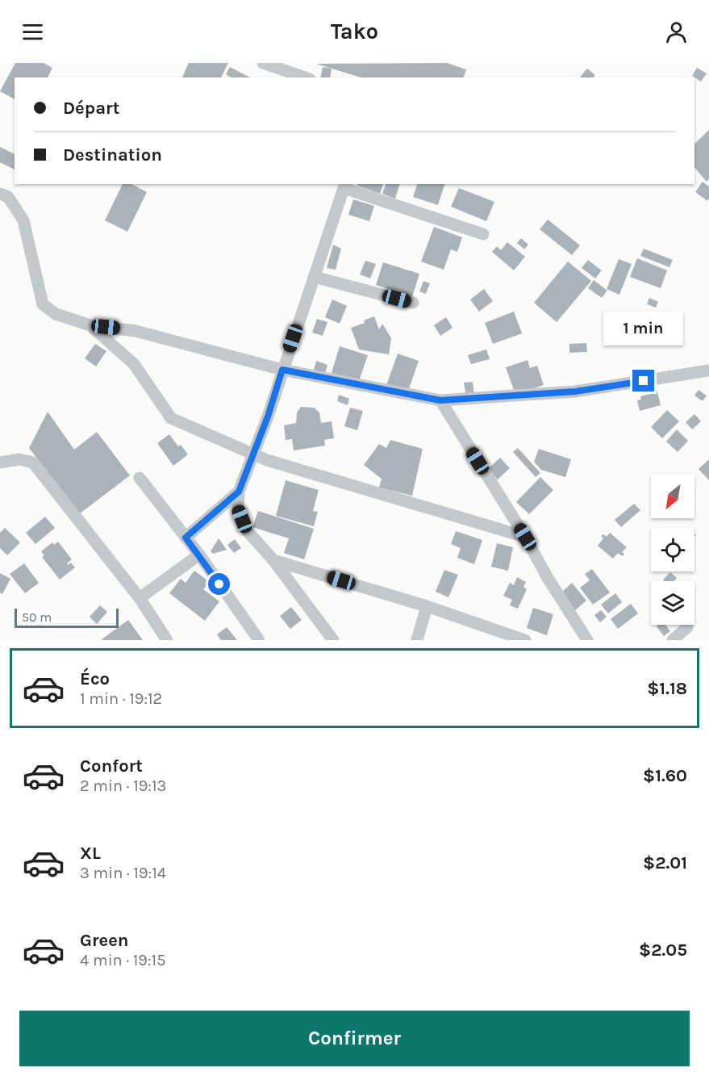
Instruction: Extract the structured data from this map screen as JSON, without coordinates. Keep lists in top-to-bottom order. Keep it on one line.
{"scale_bar":"50 m","north":"bottom left","page":{"header":"Tako","banner":["Départ","Destination"],"bubble":"1 min","scale":"50 m","list":[{"name":"Éco","note":"1 min · 19:12","value":"$1.18"},{"name":"Confort","note":"2 min · 19:13","value":"$1.60"},{"name":"XL","note":"3 min · 19:14","value":"$2.01"},{"name":"Green","note":"4 min · 19:15","value":"$2.05"}],"buttons":"Confirmer"}}
